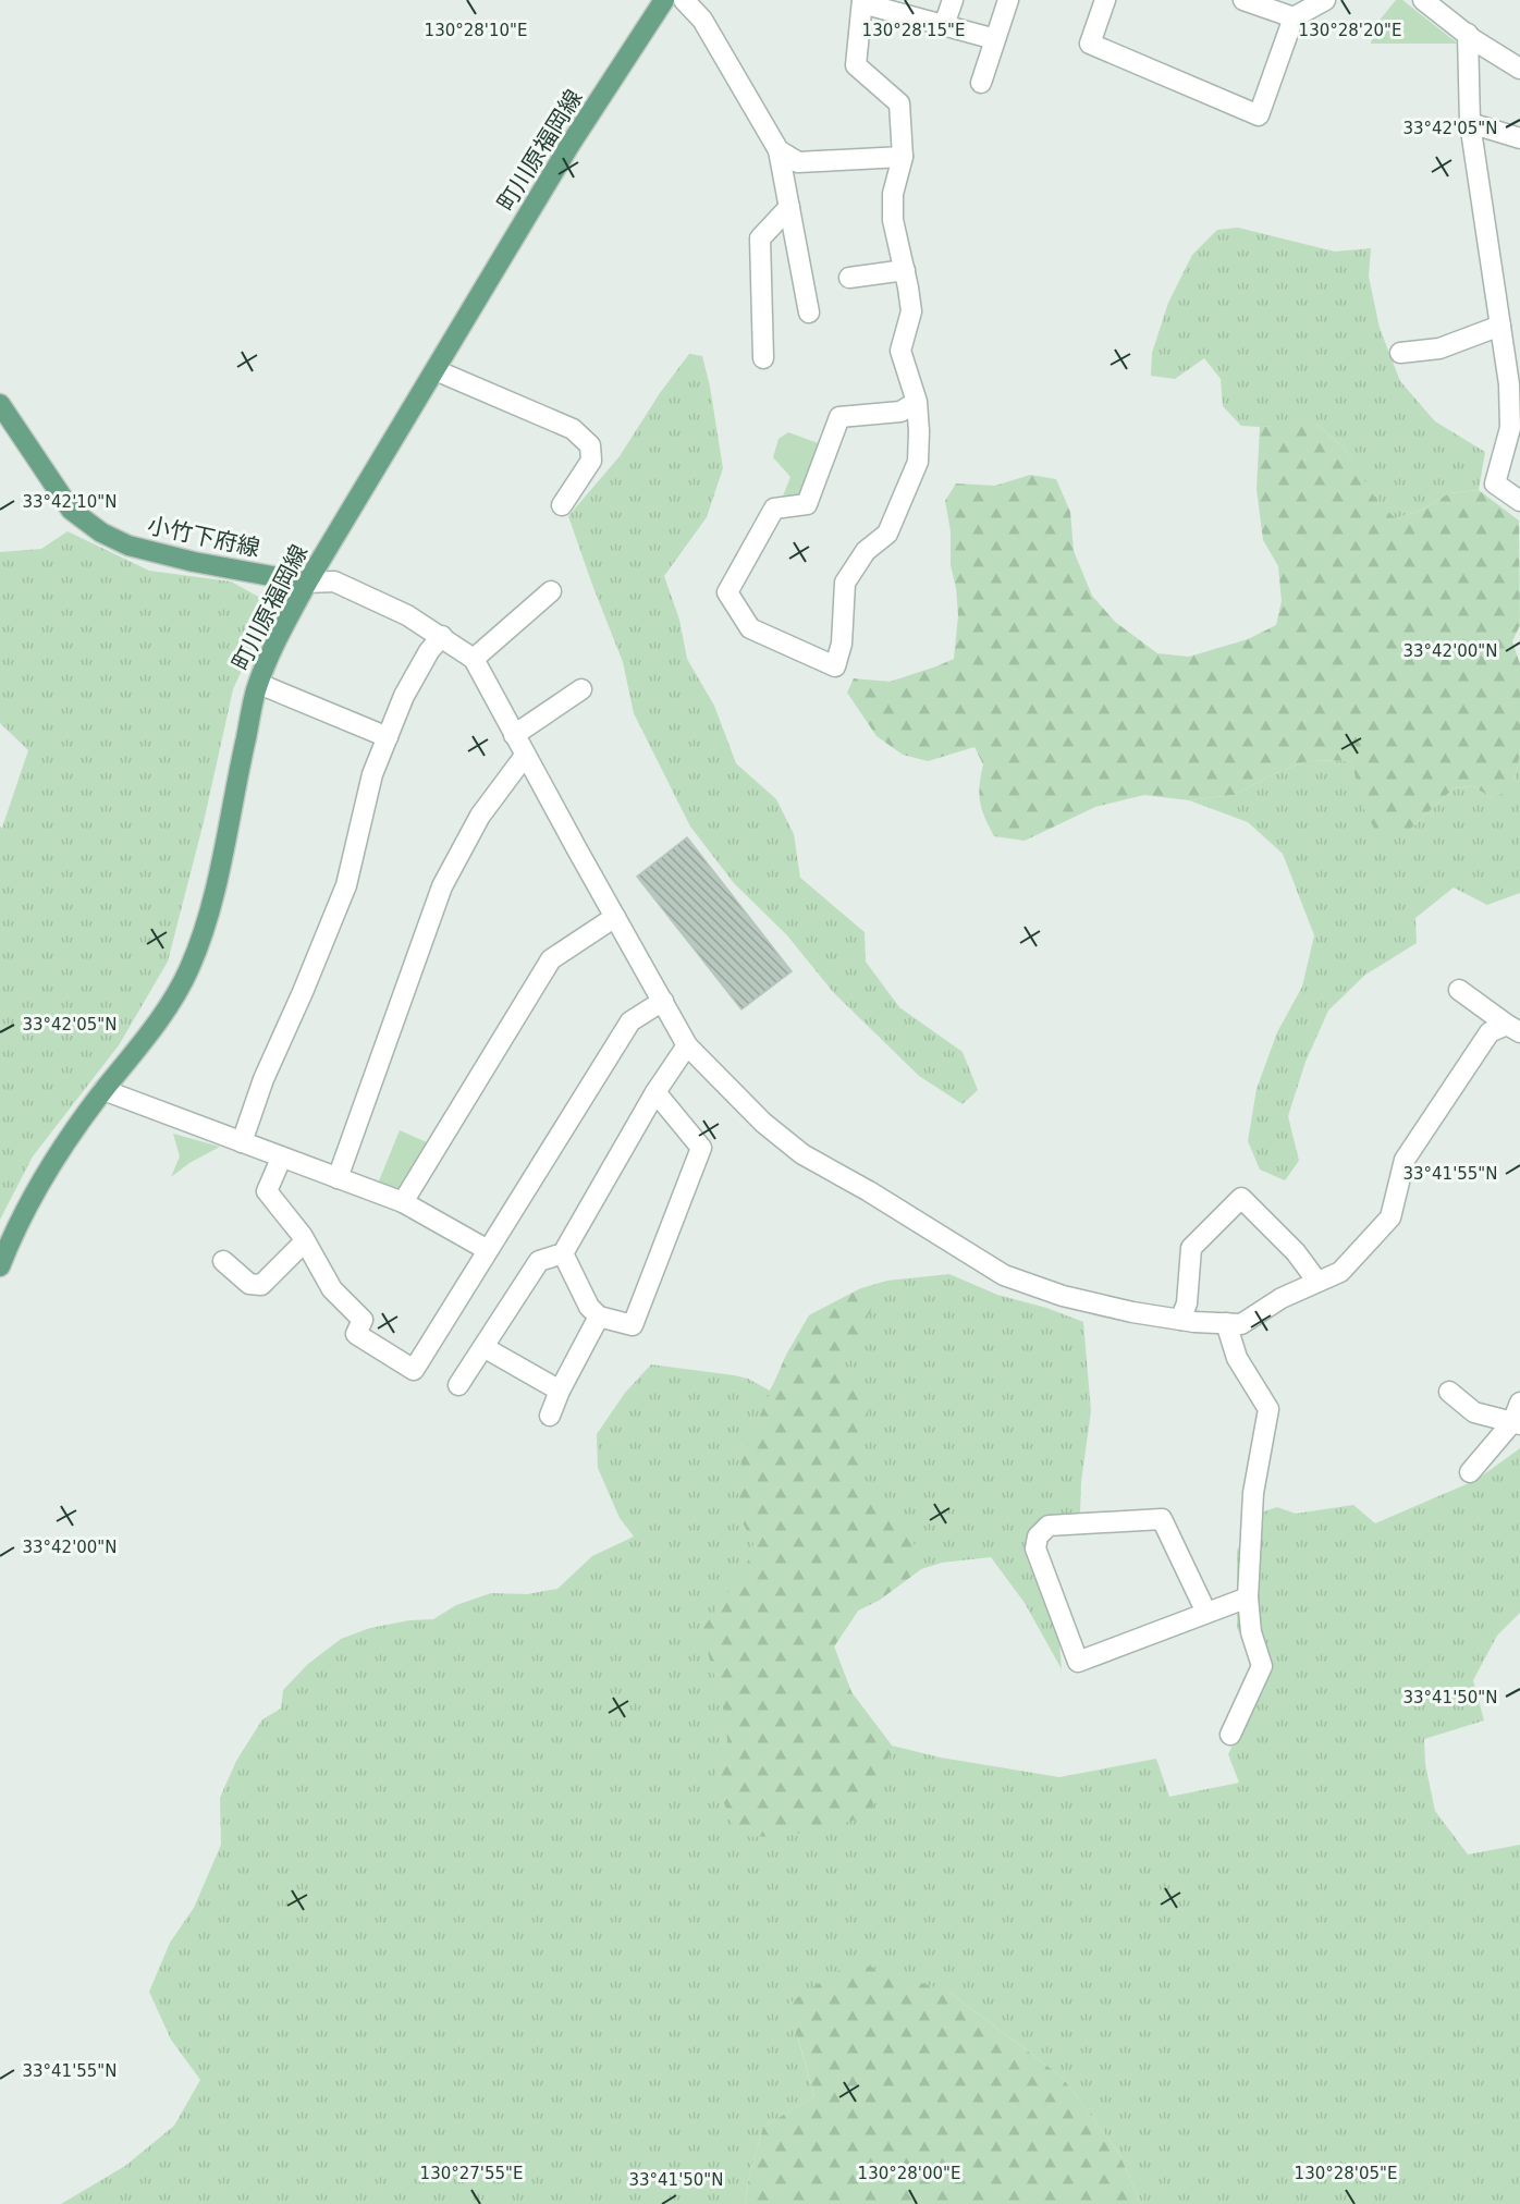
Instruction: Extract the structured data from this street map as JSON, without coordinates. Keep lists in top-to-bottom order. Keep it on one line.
{"streets":{"main road":["町川原福岡線","小竹下府線"]},"crossings":[["町川原福岡線","小竹下府線"]],"coordinates":["130°28'10\"E","130°28'20\"E","130°28'15\"E","33°42'05\"N","33°42'10\"N","33°42'00\"N","33°41'55\"N","33°41'50\"N","130°27'55\"E","130°28'00\"E","130°28'05\"E"]}
